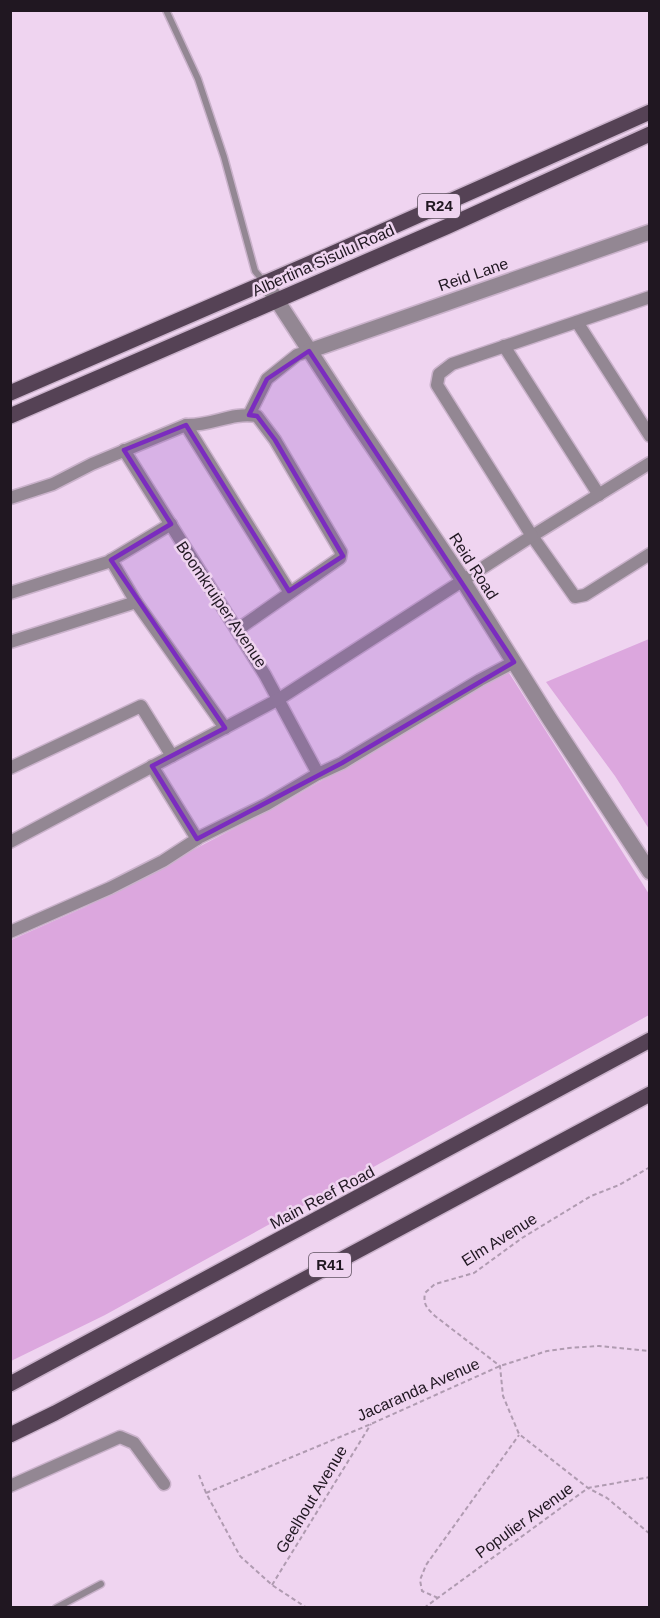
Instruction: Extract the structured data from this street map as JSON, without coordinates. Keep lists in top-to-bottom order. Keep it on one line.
{"streets":{"main road":["R24","Albertina Sisulu Road","Main Reef Road","R41"],"street":["Reid Lane","Reid Road"],"path":["Elm Avenue","Jacaranda Avenue","Geelhout Avenue","Populier Avenue"]},"crossings":[["Albertina Sisulu Road","Reid Road"],["Reid Lane","Reid Road"],["Elm Avenue","Jacaranda Avenue"],["Jacaranda Avenue","Geelhout Avenue"]]}
